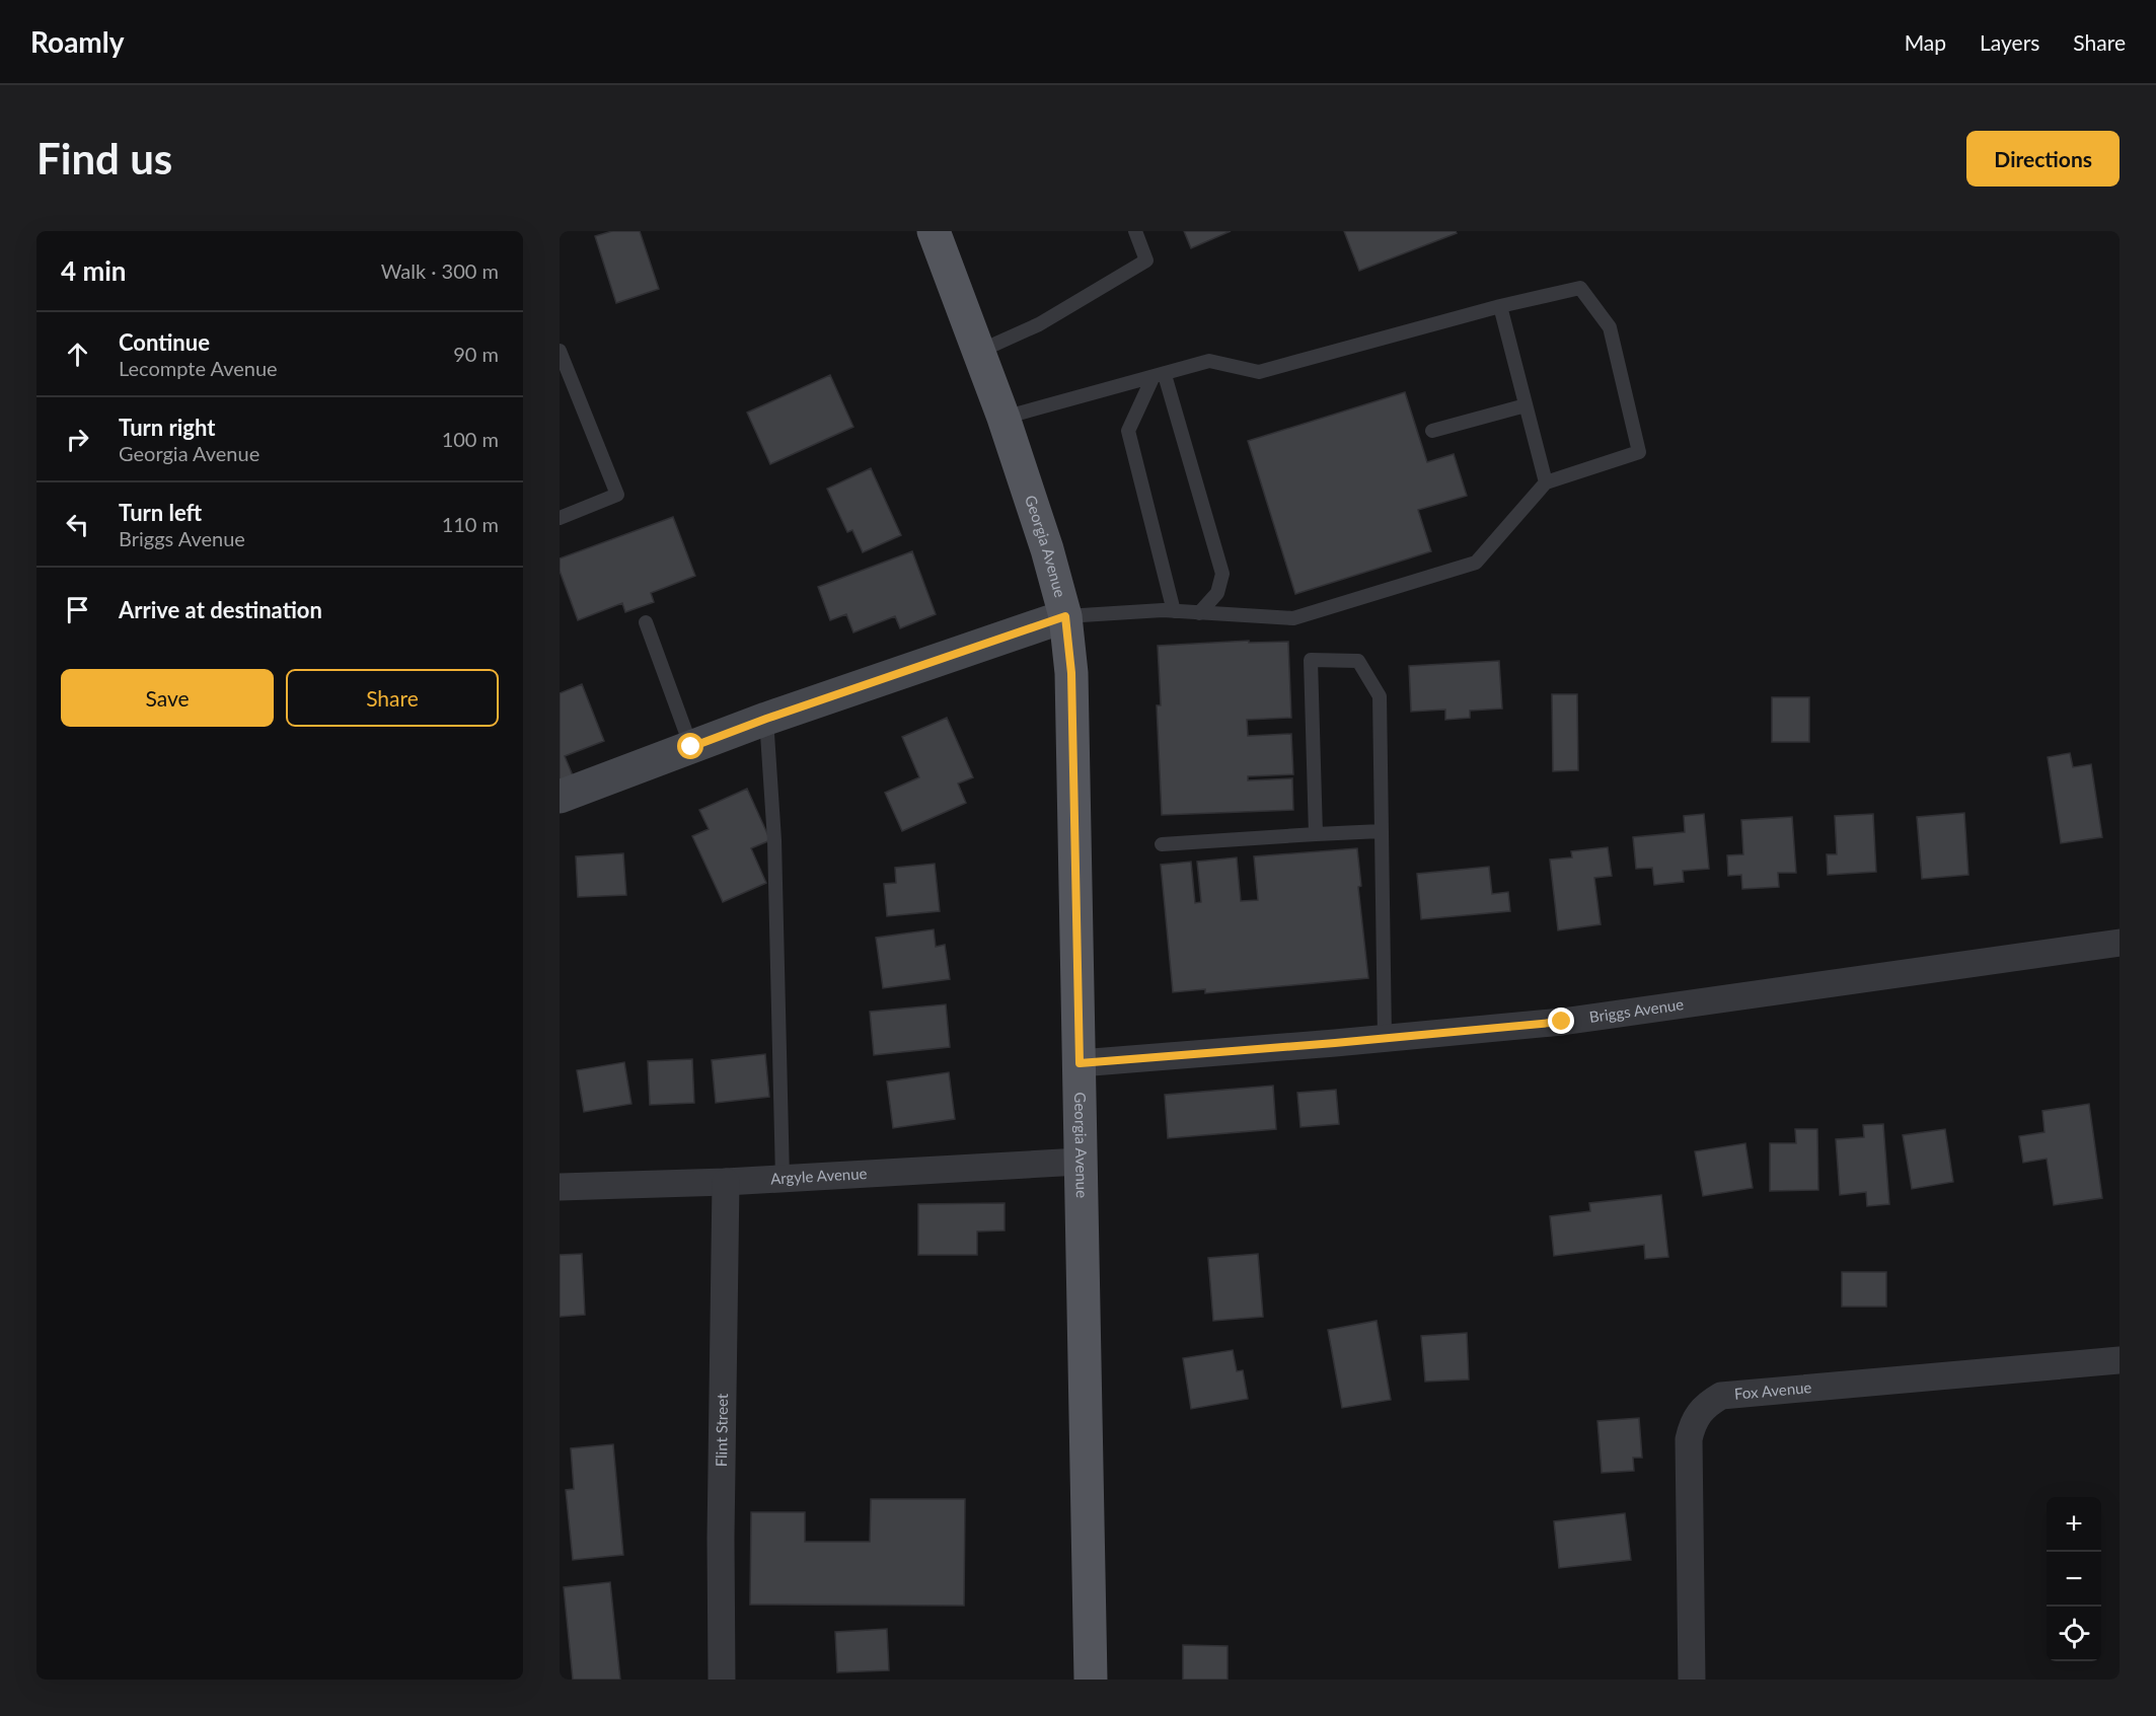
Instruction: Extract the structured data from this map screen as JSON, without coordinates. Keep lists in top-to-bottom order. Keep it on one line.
{"streets":{"main road":["Georgia Avenue"],"street":["Briggs Avenue","Argyle Avenue","Fox Avenue","Flint Street"]},"crossings":[["Georgia Avenue","Briggs Avenue"],["Georgia Avenue","Argyle Avenue"],["Argyle Avenue","Flint Street"]],"page":{"header":"Roamly","nav":["Map","Layers","Share"],"buttons":["Directions",["Save","Share"]],"title":"Find us","heading":["4 min","Walk · 300 m"],"list":[["Continue","Lecompte Avenue","90 m"],["Turn right","Georgia Avenue","100 m"],["Turn left","Briggs Avenue","110 m"],"Arrive at destination"],"map_buttons":["+","−"]}}
